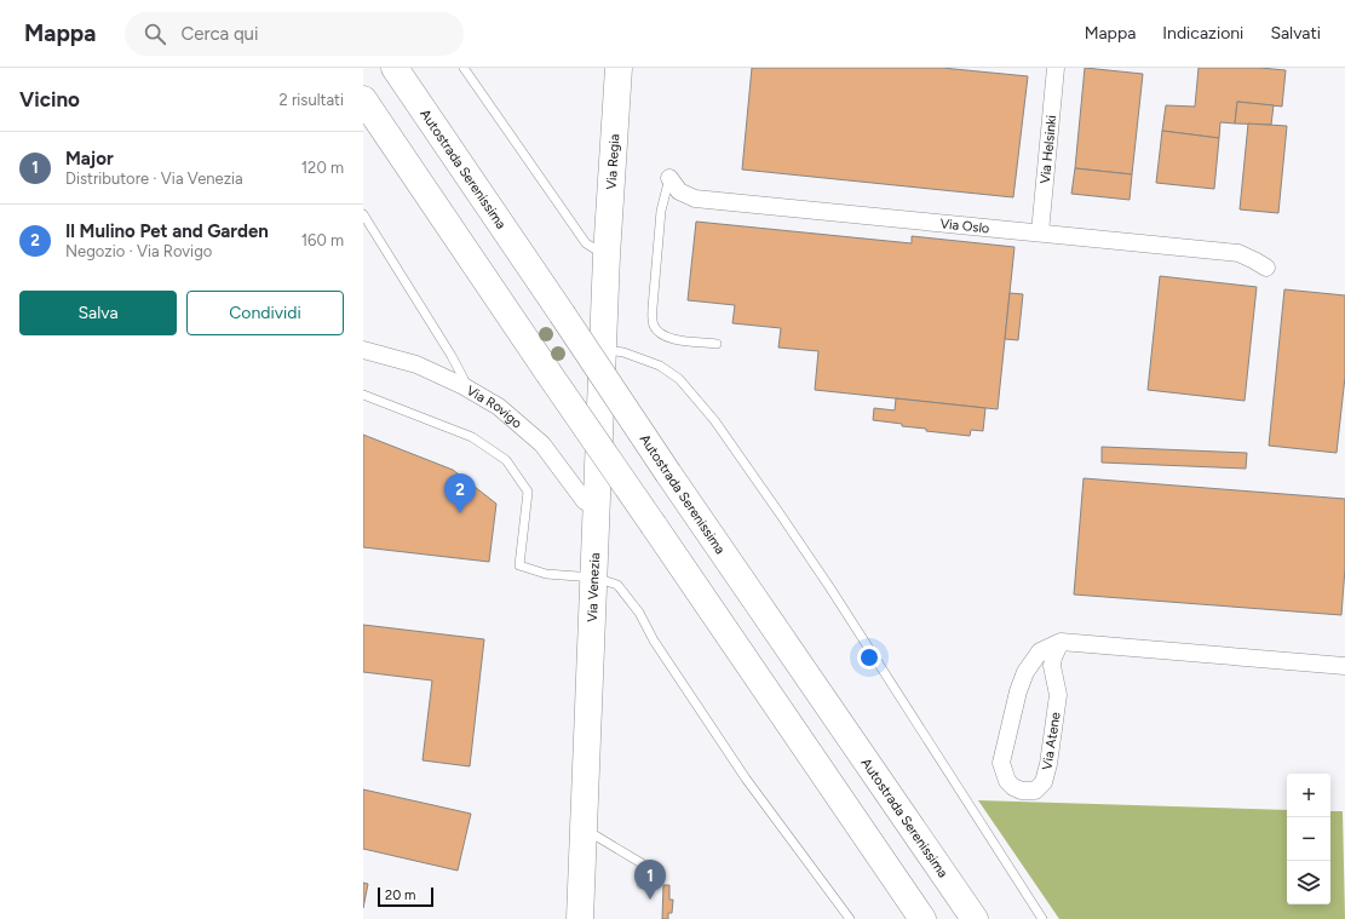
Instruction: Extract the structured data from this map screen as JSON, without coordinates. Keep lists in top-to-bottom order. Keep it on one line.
{"streets":{"main road":["Via Regia","Autostrada Serenissima","Via Venezia"],"street":["Via Helsinki","Via Oslo","Via Rovigo","Via Atene"]},"crossings":[["Via Helsinki","Via Oslo"],["Via Regia","Via Venezia"],["Via Rovigo","Via Venezia"]],"scale_bar":"20 m","page":{"header":"Mappa","search":"Cerca qui","nav":["Mappa","Indicazioni","Salvati"],"heading":["Vicino","2 risultati"],"list":[{"mark":"1","name":"Major","note":"Distributore · Via Venezia","value":"120 m"},{"mark":"2","name":"Il Mulino Pet and Garden","note":"Negozio · Via Rovigo","value":"160 m"}],"buttons":["Salva","Condividi"],"pins":["2","1"],"map_buttons":["+","−"],"scale":"20 m"}}
